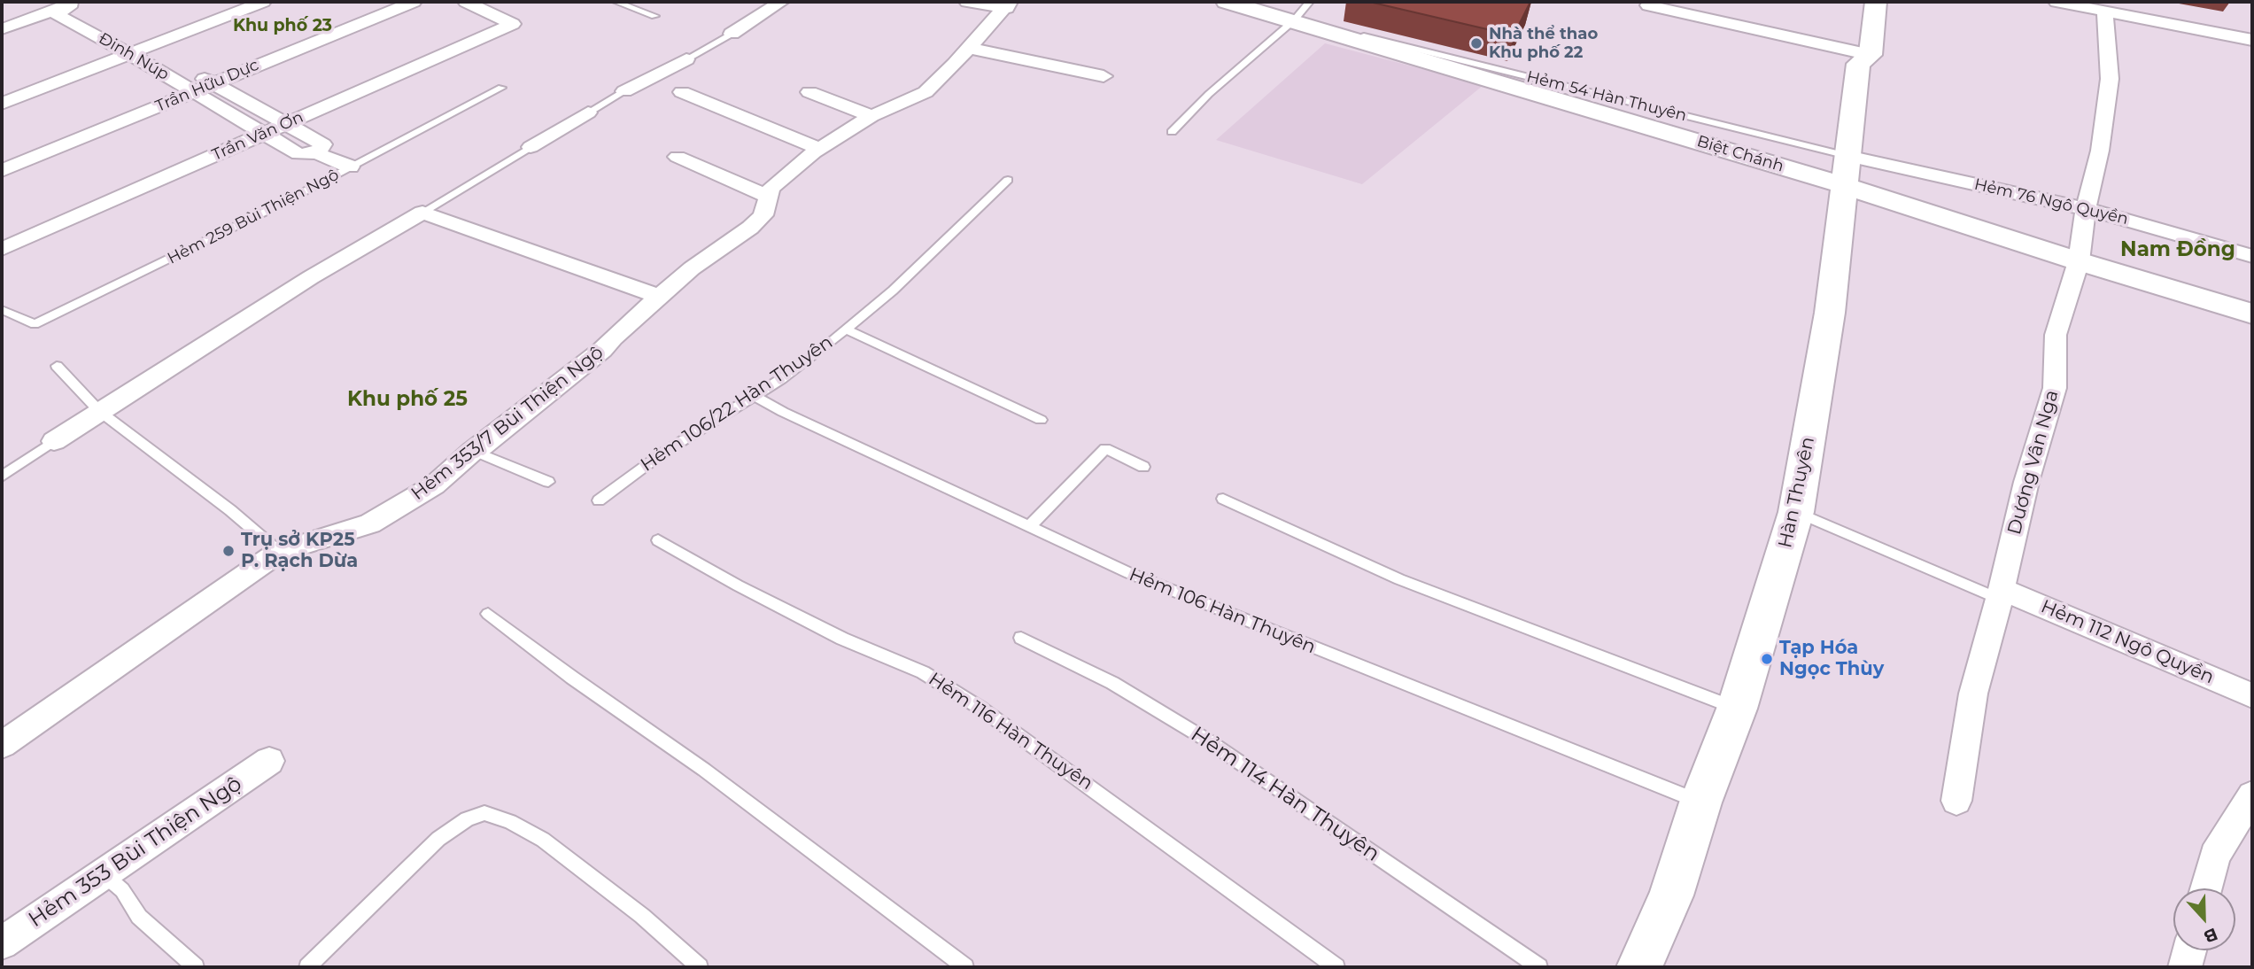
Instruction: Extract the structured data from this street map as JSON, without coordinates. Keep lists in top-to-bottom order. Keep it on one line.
{"streets":{"street":["Đinh Núp","Trần Hữu Dực","Trần Văn Ơn","Biệt Chánh","Hẻm 76 Ngô Quyền","Hẻm 353/7 Bùi Thiện Ngộ","Dương Vân Nga","Hàn Thuyên","Hẻm 112 Ngô Quyền","Hẻm 353 Bùi Thiện Ngộ"],"lane":["Hẻm 259 Bùi Thiện Ngộ","Hẻm 106/22 Hàn Thuyên","Hẻm 106 Hàn Thuyên","Hẻm 116 Hàn Thuyên","Hẻm 114 Hàn Thuyên"]},"crossings":[["Đinh Núp","Trần Hữu Dực"],["Đinh Núp","Trần Văn Ơn"],["Đinh Núp","Hẻm 259 Bùi Thiện Ngộ"],["Biệt Chánh","Hẻm 76 Ngô Quyền"],["Biệt Chánh","Dương Vân Nga"],["Biệt Chánh","Hàn Thuyên"],["Hẻm 76 Ngô Quyền","Dương Vân Nga"],["Hẻm 76 Ngô Quyền","Hàn Thuyên"],["Hẻm 106/22 Hàn Thuyên","Hẻm 106 Hàn Thuyên"],["Dương Vân Nga","Hẻm 112 Ngô Quyền"],["Hàn Thuyên","Hẻm 106 Hàn Thuyên"]],"districts":["Khu phố 23","Nam Đồng","Khu phố 25"],"places":["Nhà thể thao Khu phố 22","Trụ sở KP25 P. Rạch Dừa","Tạp Hóa Ngọc Thùy"],"north":"bottom"}
